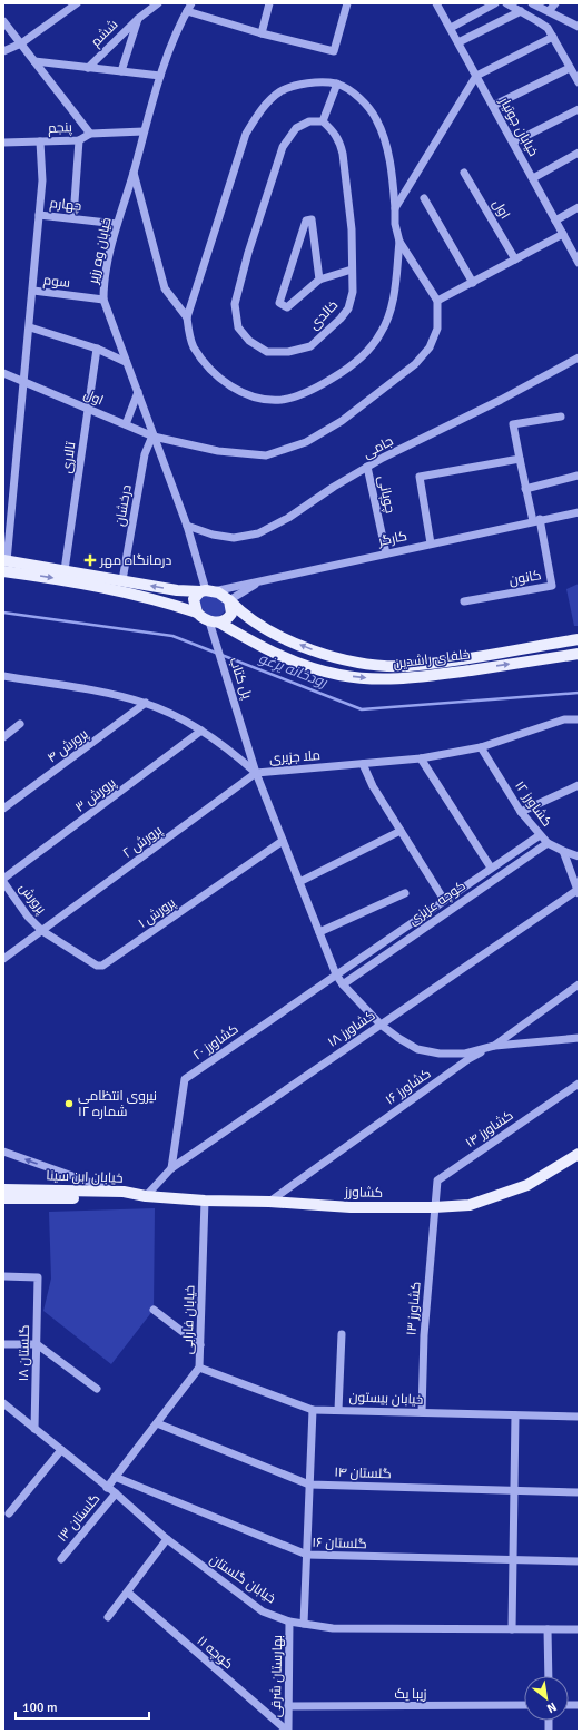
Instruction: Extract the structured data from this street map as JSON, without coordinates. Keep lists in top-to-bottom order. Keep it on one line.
{"streets":{"main road":["خلفای راشدین","خیابان ابن سینا","کشاورز"],"street":["ششم","خیابان جوتیار","پنجم","چهارم","اول","خیابان وه رزیر","سوم","خالدی","جامی","تالاری","چوپانی","درخشان","کارگر","کانون","پل کتاب","پرورش ۴","ملا جزیری","پرورش ۳","کشاورز ۱۲","پرورش ۲","پرورش","کوچه عزیزی","پرورش ۱","کشاورز ۱۸","کشاورز ۲۰","کشاورز ۱۶","کشاورز ۱۴","کشاورز ۱۳","خیابان فارابی","گلستان ۱۸","خیابان بیستون","گلستان ۱۴","گلستان ۱۳","گلستان ۱۶","خیابان گلستان","کوچه ۱۱","بهارستان شرقی","زیبا یک"]},"crossings":[["ششم","خیابان وه رزیر"],["پنجم","خیابان وه رزیر"],["چهارم","خیابان وه رزیر"],["اول","خیابان وه رزیر"],["اول","تالاری"],["اول","درخشان"],["خیابان وه رزیر","سوم"],["خیابان وه رزیر","جامی"],["خیابان وه رزیر","درخشان"],["خیابان وه رزیر","کارگر"],["خیابان وه رزیر","خلفای راشدین"],["خیابان وه رزیر","پل کتاب"],["جامی","چوپانی"],["چوپانی","کارگر"],["کارگر","کانون"],["کارگر","خلفای راشدین"],["کارگر","پل کتاب"],["خلفای راشدین","پل کتاب"],["پل کتاب","ملا جزیری"],["پل کتاب","پرورش ۲"],["پل کتاب","کوچه عزیزی"],["پل کتاب","پرورش ۱"],["پل کتاب","کشاورز ۱۸"],["پل کتاب","کشاورز ۲۰"],["پل کتاب","کشاورز ۱۶"],["پرورش ۴","ملا جزیری"],["ملا جزیری","پرورش ۳"],["ملا جزیری","کشاورز ۱۲"],["ملا جزیری","پرورش ۲"],["پرورش ۳","پرورش"],["کشاورز ۱۲","کوچه عزیزی"],["کشاورز ۱۲","کشاورز ۲۰"],["پرورش ۲","پرورش"],["پرورش ۲","پرورش ۱"],["پرورش","پرورش ۱"],["کشاورز ۱۸","کشاورز ۲۰"],["کشاورز ۱۸","خیابان ابن سینا"],["کشاورز ۱۸","کشاورز"],["کشاورز ۱۶","کشاورز"],["کشاورز ۱۴","کشاورز"],["کشاورز ۱۴","کشاورز ۱۳"],["خیابان ابن سینا","کشاورز"],["کشاورز","کشاورز ۱۳"],["کشاورز","خیابان فارابی"],["کشاورز ۱۳","خیابان بیستون"],["خیابان فارابی","خیابان بیستون"],["خیابان فارابی","گلستان ۱۴"],["خیابان فارابی","گلستان ۱۶"],["خیابان فارابی","خیابان گلستان"],["گلستان ۱۸","خیابان گلستان"],["گلستان ۱۳","خیابان گلستان"],["خیابان گلستان","بهارستان شرقی"],["کوچه ۱۱","بهارستان شرقی"],["بهارستان شرقی","زیبا یک"]],"water":["رودخانه یرغو"],"places":{"health":["درمانگاه مهر"],"other":["نیروی انتظامی شماره ۱۲"]},"scale_bar":"100 m","north":"bottom right"}
